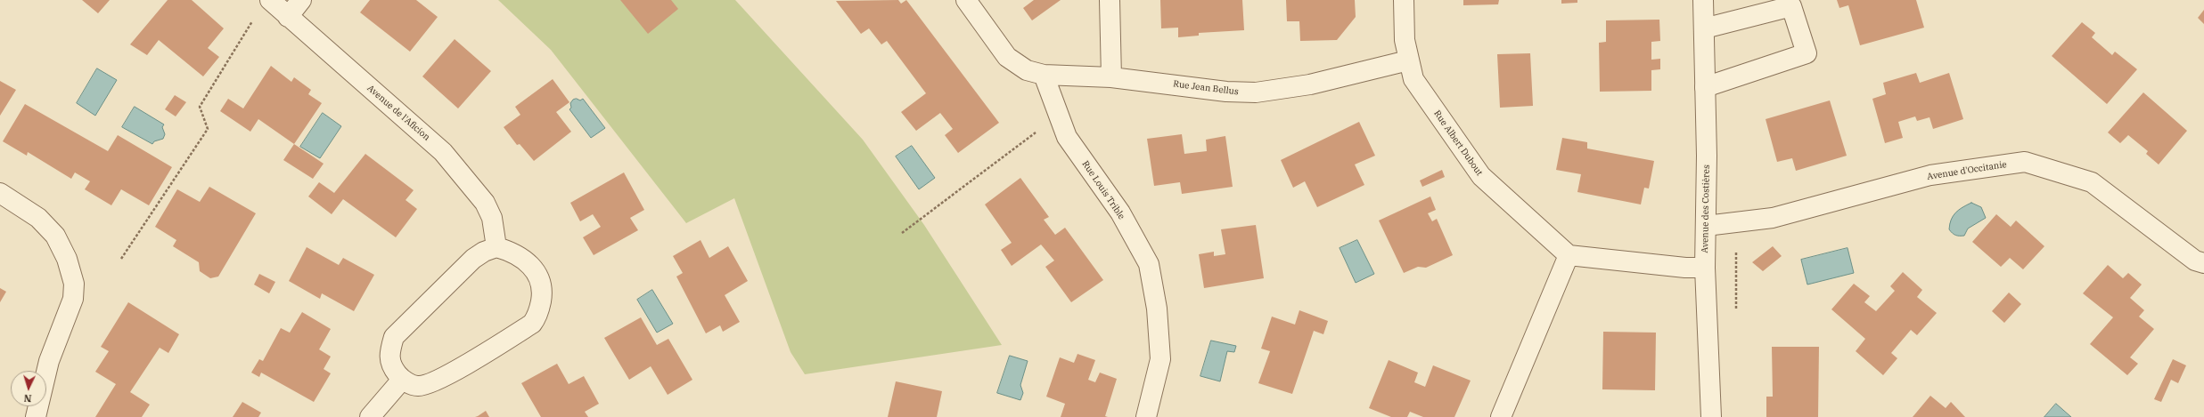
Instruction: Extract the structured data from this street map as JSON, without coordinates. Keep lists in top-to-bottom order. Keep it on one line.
{"streets":{"street":["Rue Jean Bellus","Avenue de l'Aficion","Rue Albert Dubout","Avenue d'Occitanie","Rue Louis Trible","Avenue des Costières"]},"crossings":[["Rue Jean Bellus","Rue Albert Dubout"],["Rue Jean Bellus","Rue Louis Trible"],["Avenue d'Occitanie","Avenue des Costières"]],"north":"bottom"}
